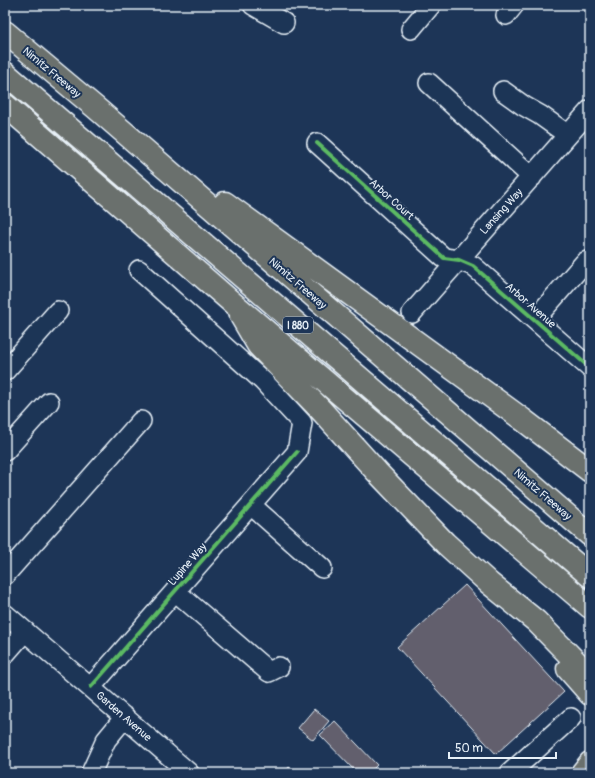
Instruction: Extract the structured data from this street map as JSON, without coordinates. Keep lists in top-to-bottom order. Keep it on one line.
{"streets":{"highway":["Nimitz Freeway","I 880"],"street":["Arbor Court","Lansing Way","Arbor Avenue","Lupine Way","Garden Avenue"]},"crossings":[["Arbor Court","Lansing Way"],["Arbor Court","Arbor Avenue"],["Lansing Way","Arbor Avenue"],["Lupine Way","Garden Avenue"]],"scale_bar":"50 m"}
